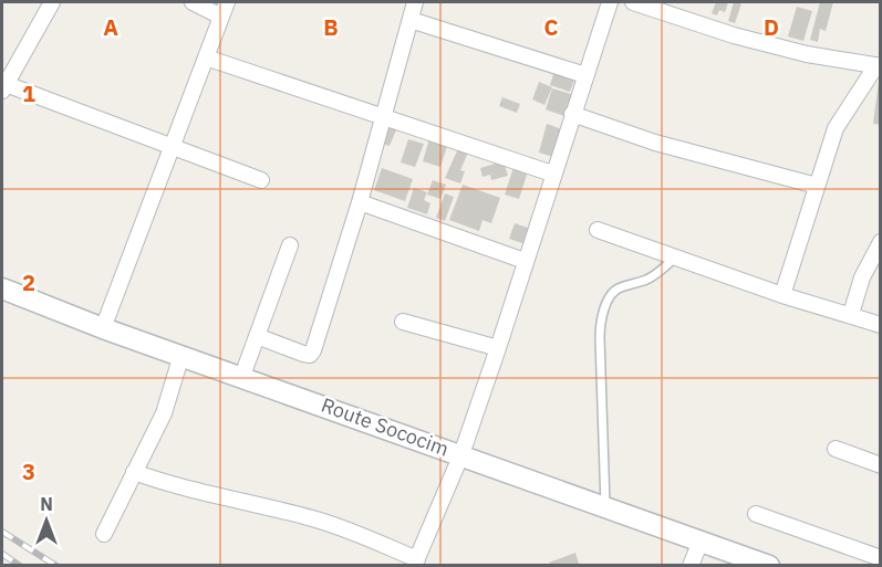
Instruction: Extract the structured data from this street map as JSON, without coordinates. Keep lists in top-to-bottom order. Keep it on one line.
{"streets":{"street":["Route Sococim"]},"north":"top","grid":{"columns":["A","B","C","D"],"rows":["1","2","3"]}}
